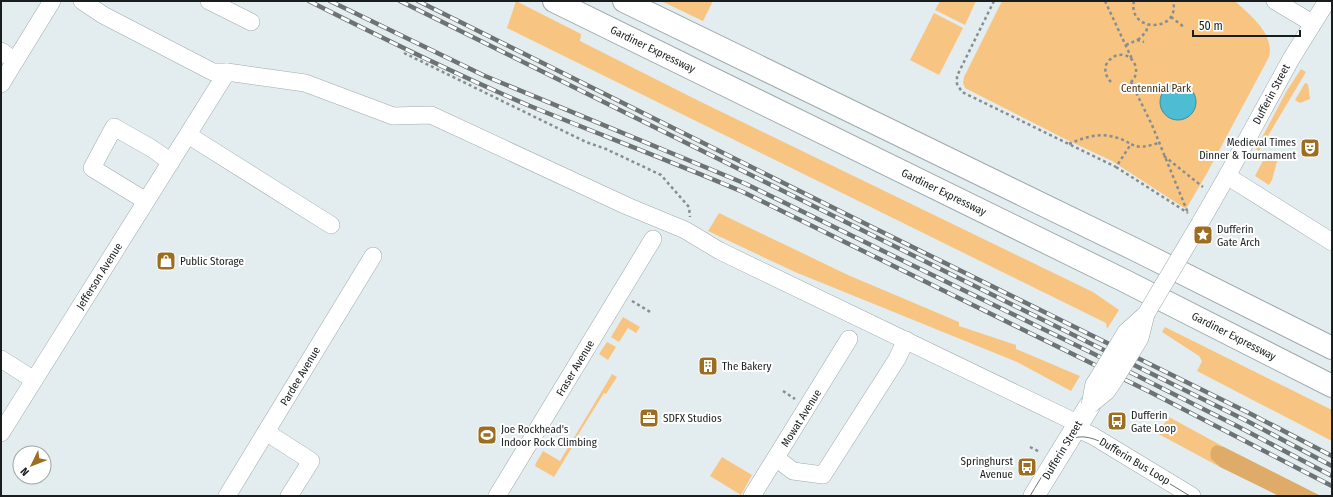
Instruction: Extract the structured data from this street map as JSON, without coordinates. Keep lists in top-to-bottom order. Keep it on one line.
{"streets":{"highway":["Gardiner Expressway"],"main road":["Dufferin Street"],"street":["Jefferson Avenue","Fraser Avenue","Pardee Avenue","Mowat Avenue","Dufferin Bus Loop"]},"crossings":[["Dufferin Street","Dufferin Bus Loop"],["Jefferson Avenue","Dufferin Bus Loop"]],"parks":["Centennial Park"],"places":{"theatre":["Medieval Times Dinner & Tournament"],"place":["Dufferin Gate Arch"],"shop":["Public Storage"],"building":["The Bakery"],"office":["SDFX Studios"],"bus stop":["Dufferin Gate Loop","Springhurst Avenue"],"sports":["Joe Rockhead's Indoor Rock Climbing"]},"scale_bar":"50 m","north":"bottom left"}
